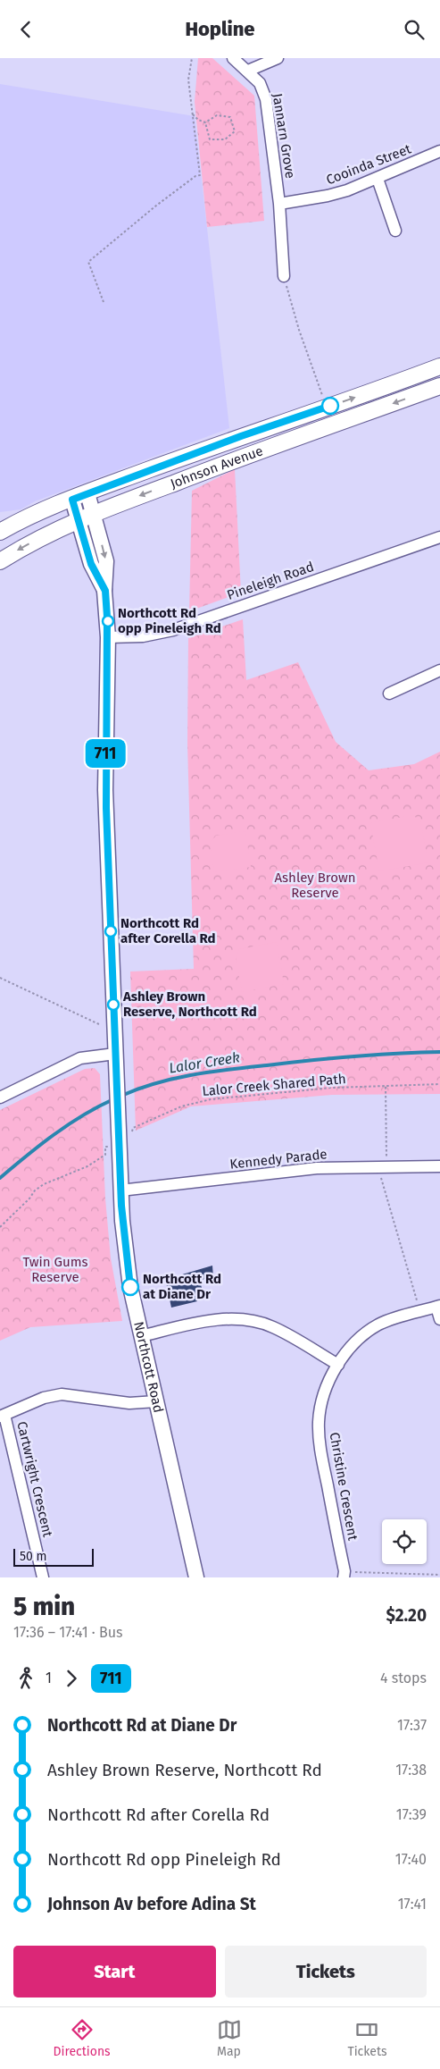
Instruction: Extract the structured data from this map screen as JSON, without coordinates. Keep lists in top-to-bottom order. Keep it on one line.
{"streets":{"main road":["Johnson Avenue"],"street":["Jannarn Grove","Cooinda Street","Pineleigh Road","Kennedy Parade","Northcott Road","Cartwright Crescent","Christine Crescent"],"path":["Lalor Creek Shared Path"]},"crossings":[["Jannarn Grove","Cooinda Street"],["Johnson Avenue","Northcott Road"],["Pineleigh Road","Northcott Road"],["Kennedy Parade","Northcott Road"]],"water":["Lalor Creek"],"parks":["Ashley Brown Reserve","Twin Gums Reserve"],"places":["Northcott Rd opp Pineleigh Rd","Northcott Rd after Corella Rd","Ashley Brown Reserve, Northcott Rd","Northcott Rd at Diane Dr"],"lines":["bus line 711"],"scale_bar":"50 m","page":{"header":"Hopline","on_map":"711","scale":"50 m","heading":["5 min","17:36 – 17:41 · Bus","$2.20"],"legs":["1","711","4 stops"],"list":[{"name":"Northcott Rd at Diane Dr","value":"17:37"},{"name":"Ashley Brown Reserve, Northcott Rd","value":"17:38"},{"name":"Northcott Rd after Corella Rd","value":"17:39"},{"name":"Northcott Rd opp Pineleigh Rd","value":"17:40"},{"name":"Johnson Av before Adina St","value":"17:41"}],"buttons":["Start","Tickets"],"tabs":["Directions","Map","Tickets"]}}
